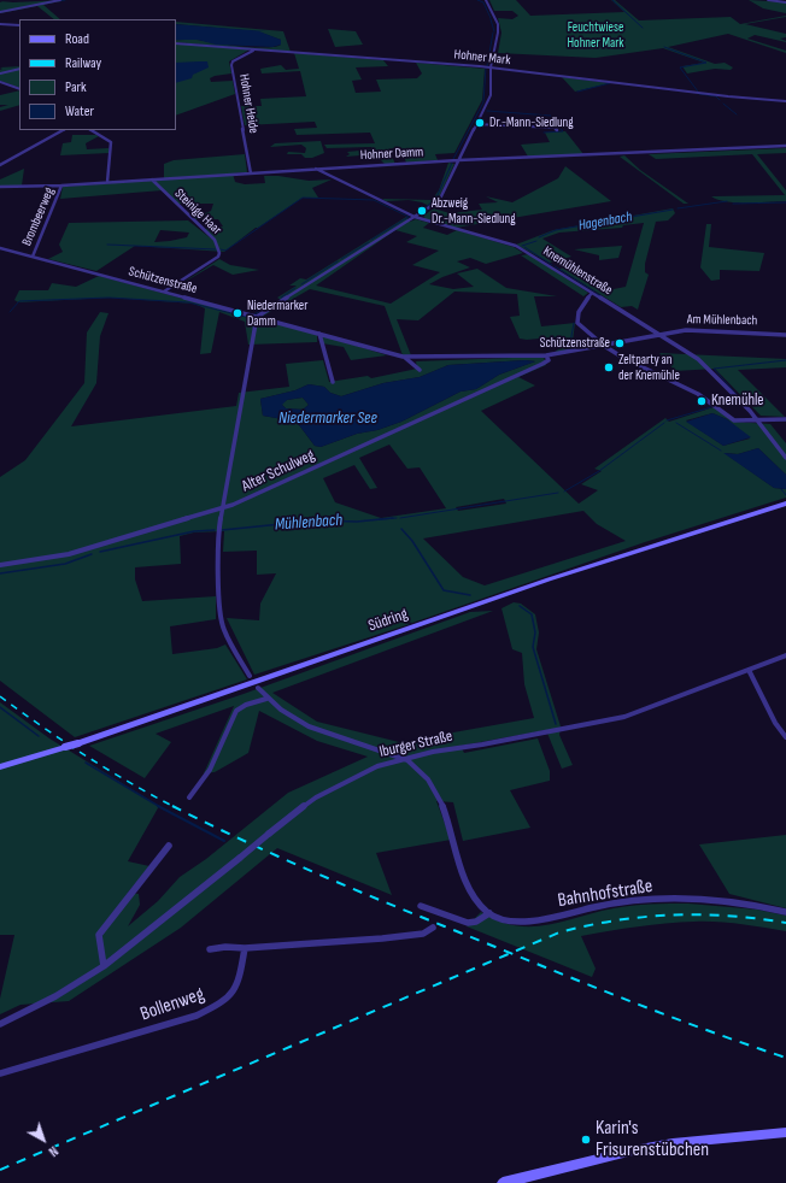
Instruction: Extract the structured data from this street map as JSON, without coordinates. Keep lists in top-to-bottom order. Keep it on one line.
{"streets":{"main road":["Südring"],"street":["Hohner Mark","Hohner Heide","Hohner Damm","Steinige Haar","Brombeerweg","Knemühlenstraße","Schützenstraße","Am Mühlenbach","Alter Schulweg","Iburger Straße","Bahnhofstraße","Bollenweg"]},"crossings":[["Hohner Mark","Hohner Heide"],["Hohner Heide","Hohner Damm"],["Hohner Damm","Steinige Haar"],["Hohner Damm","Brombeerweg"],["Hohner Damm","Knemühlenstraße"],["Steinige Haar","Schützenstraße"],["Brombeerweg","Schützenstraße"],["Knemühlenstraße","Schützenstraße"],["Knemühlenstraße","Am Mühlenbach"],["Schützenstraße","Am Mühlenbach"],["Schützenstraße","Alter Schulweg"],["Iburger Straße","Bahnhofstraße"]],"water":["Hagenbach","Niedermarker See","Mühlenbach"],"parks":["Feuchtwiese Hohner Mark"],"places":["Dr.-Mann-Siedlung","Abzweig Dr.-Mann-Siedlung","Niedermarker Damm","Schützenstraße","Zeltparty an der Knemühle","Knemühle","Karin's Frisurenstübchen"],"legend":["Road","Railway","Park","Water"],"north":"bottom right"}
